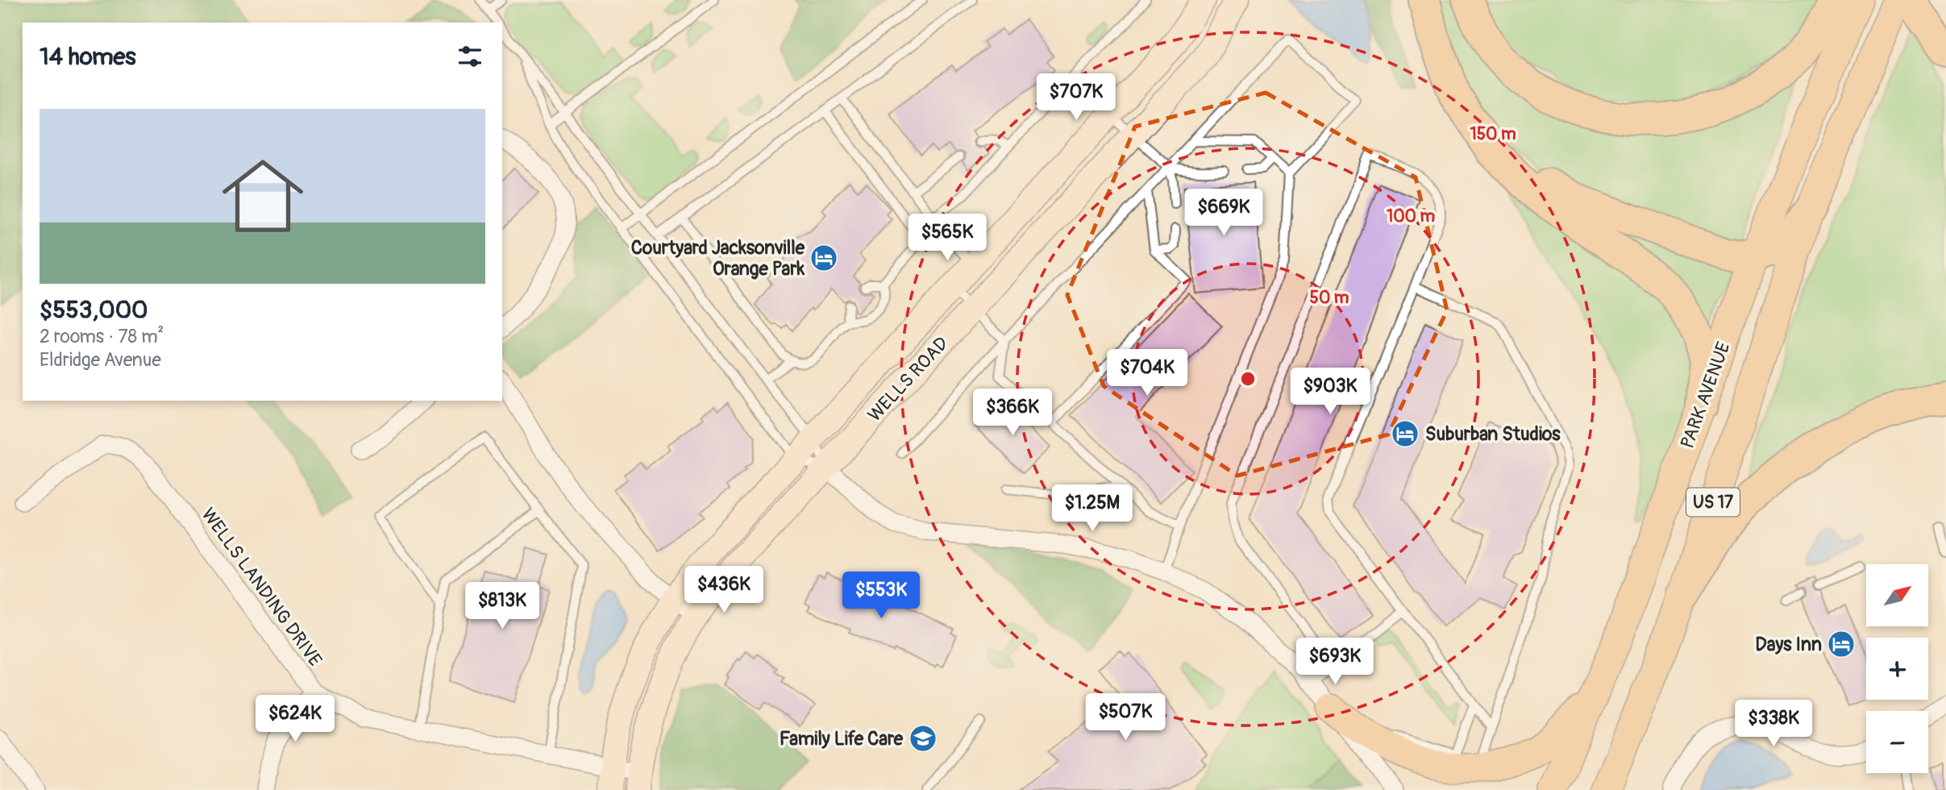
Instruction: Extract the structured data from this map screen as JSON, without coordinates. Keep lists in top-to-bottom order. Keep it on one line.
{"streets":{"highway":["PARK AVENUE","US 17"],"main road":["WELLS ROAD"],"street":["WELLS LANDING DRIVE"]},"crossings":[["WELLS ROAD","WELLS LANDING DRIVE"]],"places":{"hotel":["Courtyard Jacksonville Orange Park","Suburban Studios","Days Inn"],"school or university":["Family Life Care"]},"north":"top right","page":{"heading":"14 homes","price":["$707K","$669K","$565K","$704K","$903K","$366K","$1.25M","$436K","$553K","$813K","$693K","$507K","$624K","$338K"],"list":[{"name":"$553,000","note":"2 rooms · 78 m² · Eldridge Avenue"}],"map_buttons":["+","−"]},"rings":["150 m","100 m","50 m"]}
